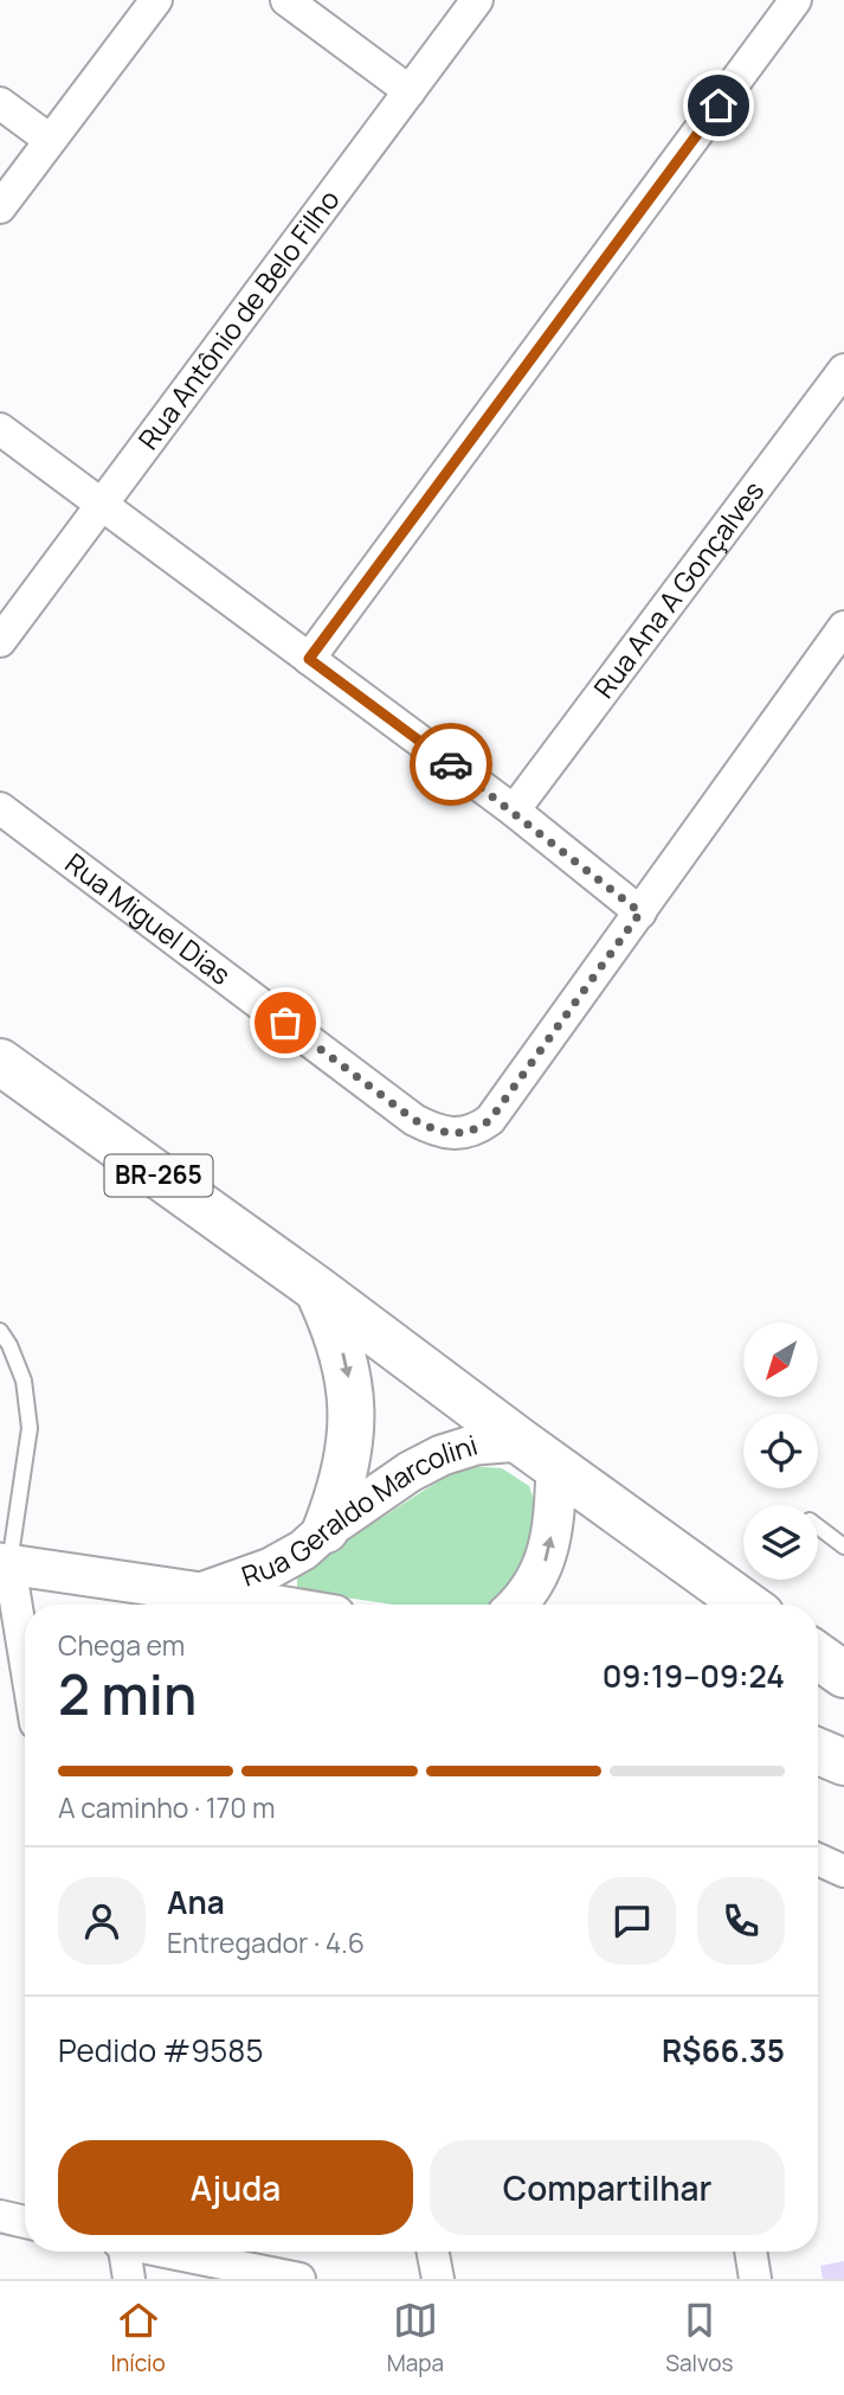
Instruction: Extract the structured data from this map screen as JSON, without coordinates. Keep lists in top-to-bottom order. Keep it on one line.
{"streets":{"highway":["BR-265"],"street":["Rua Antônio de Belo Filho","Rua Ana A Gonçalves","Rua Miguel Dias","Rua Geraldo Marcolini"]},"crossings":[["BR-265","Rua Geraldo Marcolini"]],"north":"bottom left","page":{"heading":["2 min","Chega em","09:19–09:24"],"panel":["Ana","Entregador · 4.6","Pedido #9585","R$66.35"],"bar":"A caminho · 170 m","buttons":["Ajuda","Compartilhar"],"tabs":["Início","Mapa","Salvos"]}}
